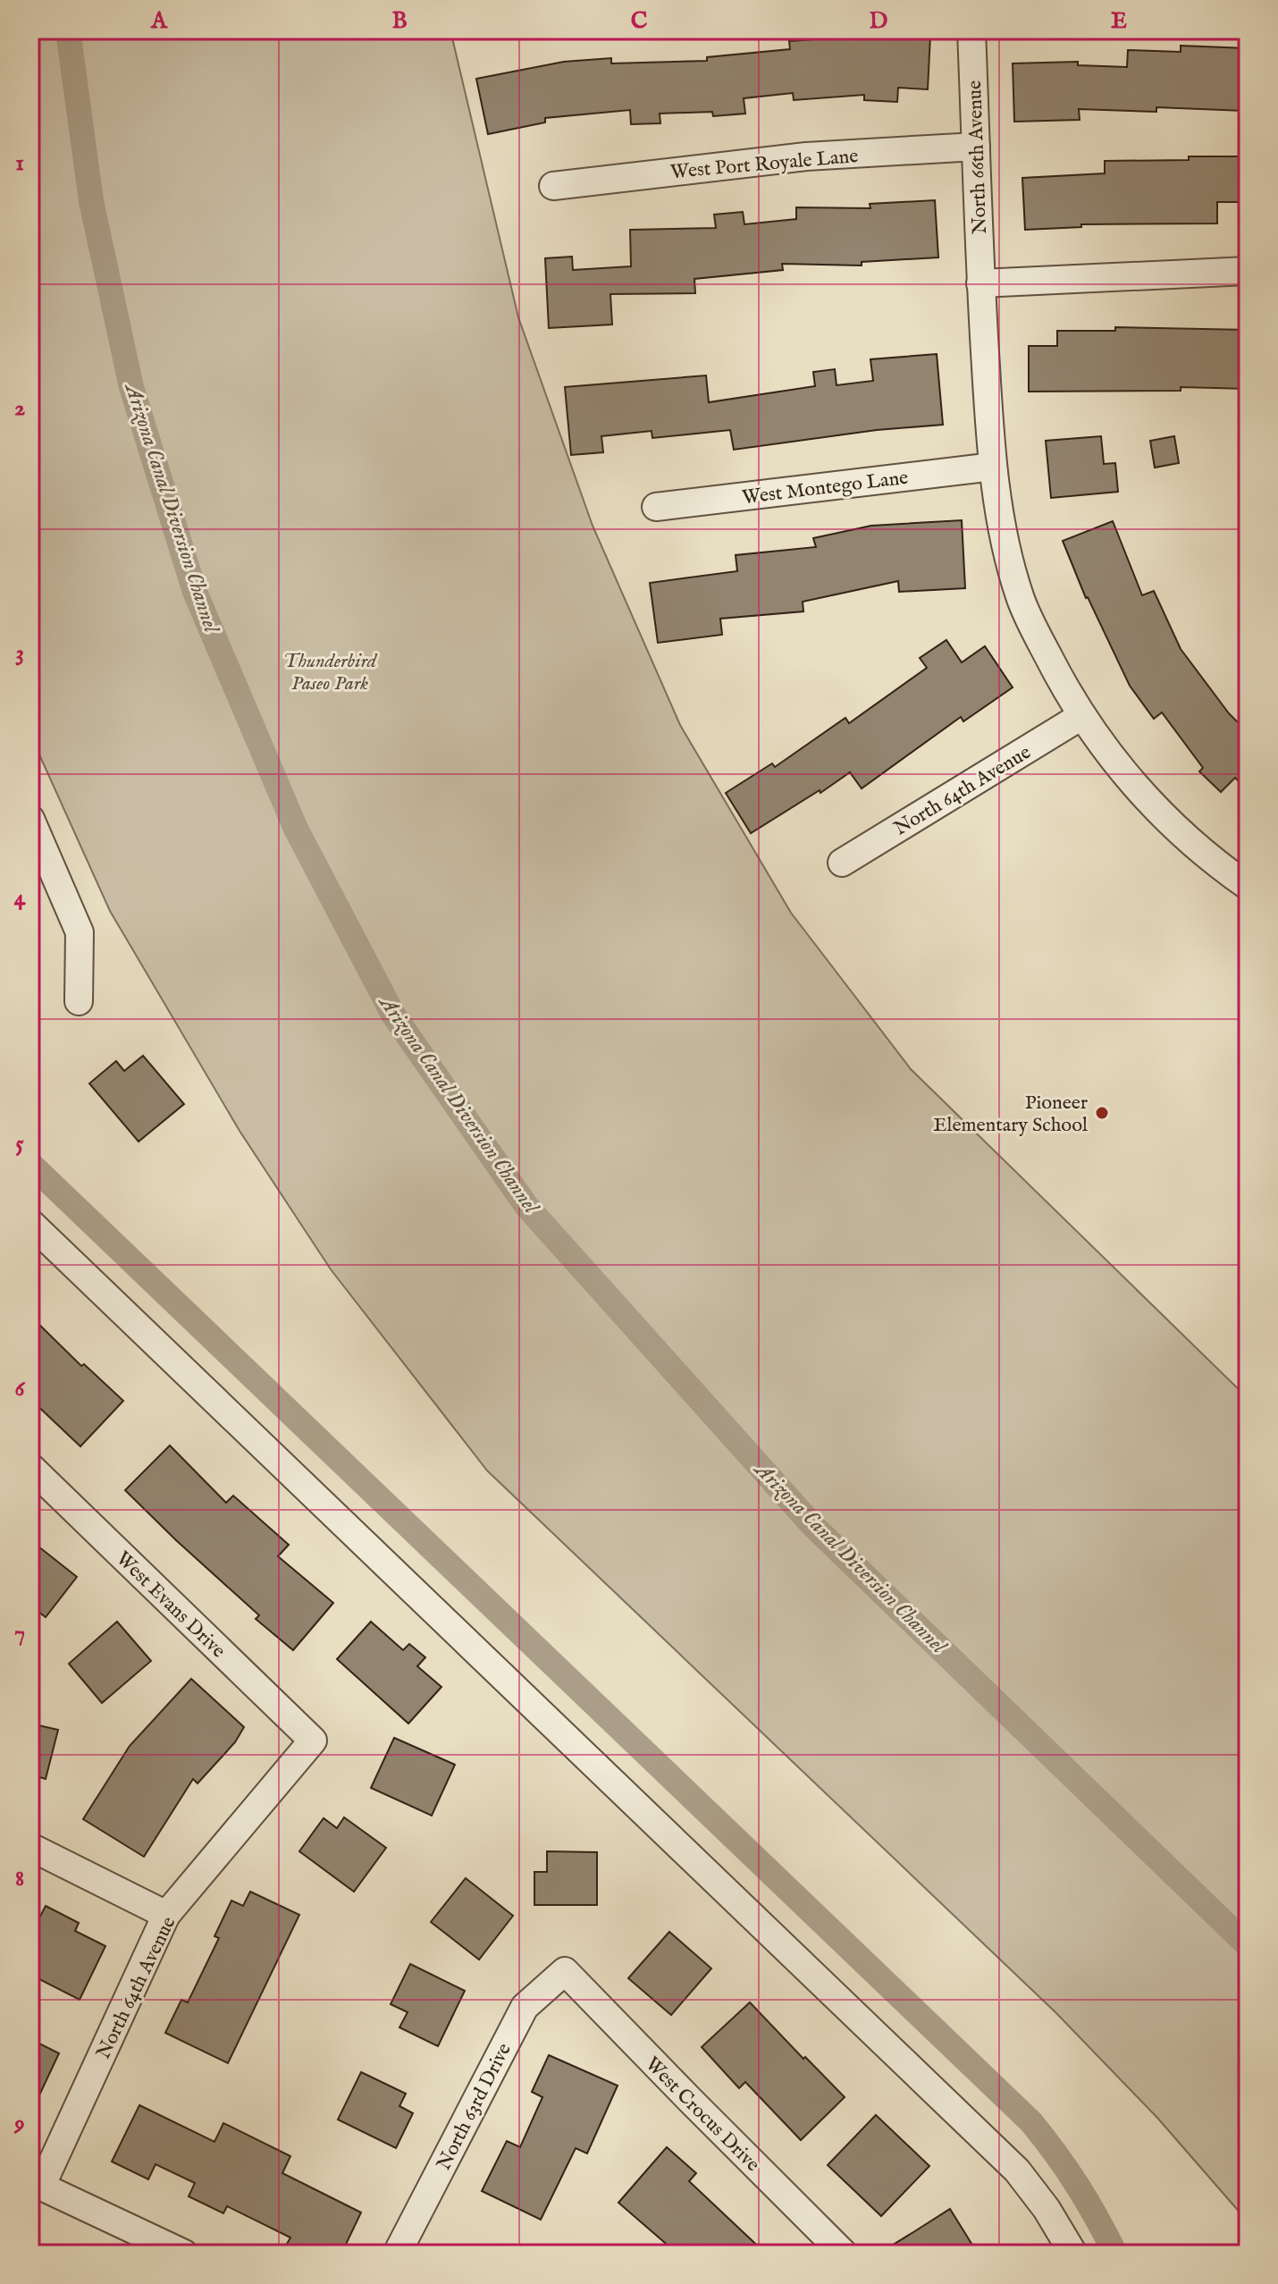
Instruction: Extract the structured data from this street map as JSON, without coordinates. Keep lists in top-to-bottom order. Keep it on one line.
{"streets":{"street":["North 66th Avenue","West Port Royale Lane","West Montego Lane","North 64th Avenue","West Evans Drive","North 63rd Drive","West Crocus Drive"]},"crossings":[["North 66th Avenue","West Port Royale Lane"],["North 66th Avenue","West Montego Lane"],["North 66th Avenue","North 64th Avenue"],["North 64th Avenue","West Evans Drive"],["North 63rd Drive","West Crocus Drive"]],"water":["Arizona Canal Diversion Channel"],"parks":["Thunderbird Paseo Park"],"places":["Pioneer Elementary School"],"grid":{"columns":["A","B","C","D","E"],"rows":["1","2","3","4","5","6","7","8","9"]}}
